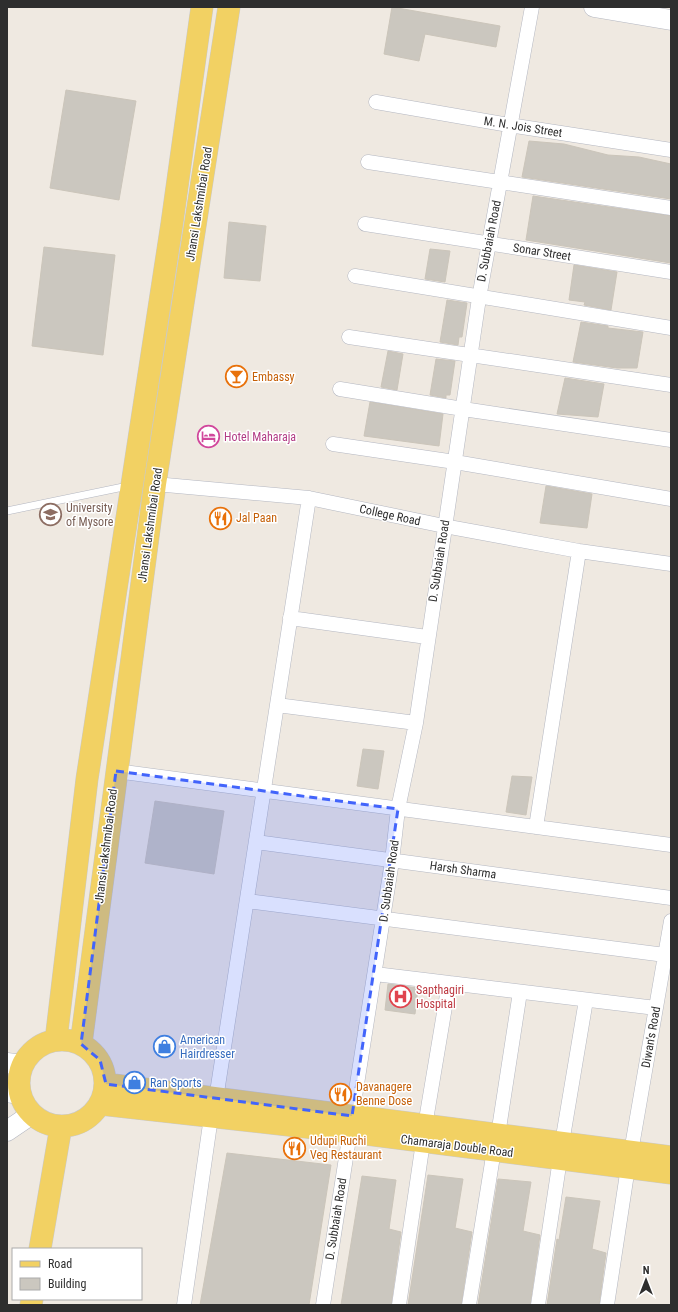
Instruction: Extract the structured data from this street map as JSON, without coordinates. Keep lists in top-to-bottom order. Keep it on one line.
{"streets":{"main road":["Jhansi Lakshmibai Road","Chamaraja Double Road"],"street":["M. N. Jois Street","D. Subbaiah Road","Sonar Street","College Road","Harsh Sharma","Diwan's Road"]},"crossings":[["M. N. Jois Street","D. Subbaiah Road"],["Jhansi Lakshmibai Road","College Road"],["Jhansi Lakshmibai Road","Chamaraja Double Road"],["D. Subbaiah Road","Sonar Street"],["D. Subbaiah Road","College Road"],["D. Subbaiah Road","Harsh Sharma"],["D. Subbaiah Road","Chamaraja Double Road"],["Diwan's Road","Chamaraja Double Road"]],"places":{"bar":["Embassy"],"hotel":["Hotel Maharaja"],"school or university":["University of Mysore"],"restaurant":["Jal Paan","Davanagere Benne Dose","Udupi Ruchi Veg Restaurant"],"hospital":["Sapthagiri Hospital"],"shop":["American Hairdresser","Ran Sports"]},"legend":["Road","Building"],"north":"top"}
